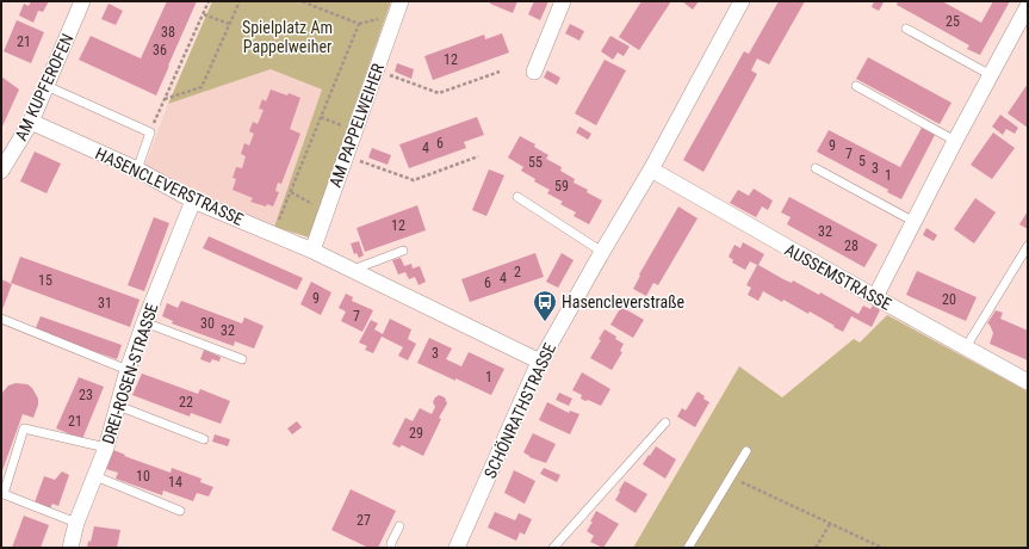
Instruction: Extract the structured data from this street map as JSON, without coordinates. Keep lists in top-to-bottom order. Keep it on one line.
{"streets":{"street":["AM KUPFEROFEN","AM PAPPELWEIHER","HASENCLEVERSTRASSE","AUSSEMSTRASSE","DREI-ROSEN-STRASSE","SCHÖNRATHSTRASSE"]},"crossings":[["AM KUPFEROFEN","HASENCLEVERSTRASSE"],["AM PAPPELWEIHER","HASENCLEVERSTRASSE"],["HASENCLEVERSTRASSE","DREI-ROSEN-STRASSE"],["HASENCLEVERSTRASSE","SCHÖNRATHSTRASSE"],["AUSSEMSTRASSE","SCHÖNRATHSTRASSE"]],"parks":["Spielplatz Am Pappelweiher"],"places":{"bus stop":["Hasencleverstraße"]},"house_numbers":["25","38","21","36","12","6","9","4","7","5","55","3","1","59","12","32","28","2","4","15","6","9","20","31","7","30","32","3","1","23","22","21","29","10","14","27"]}
